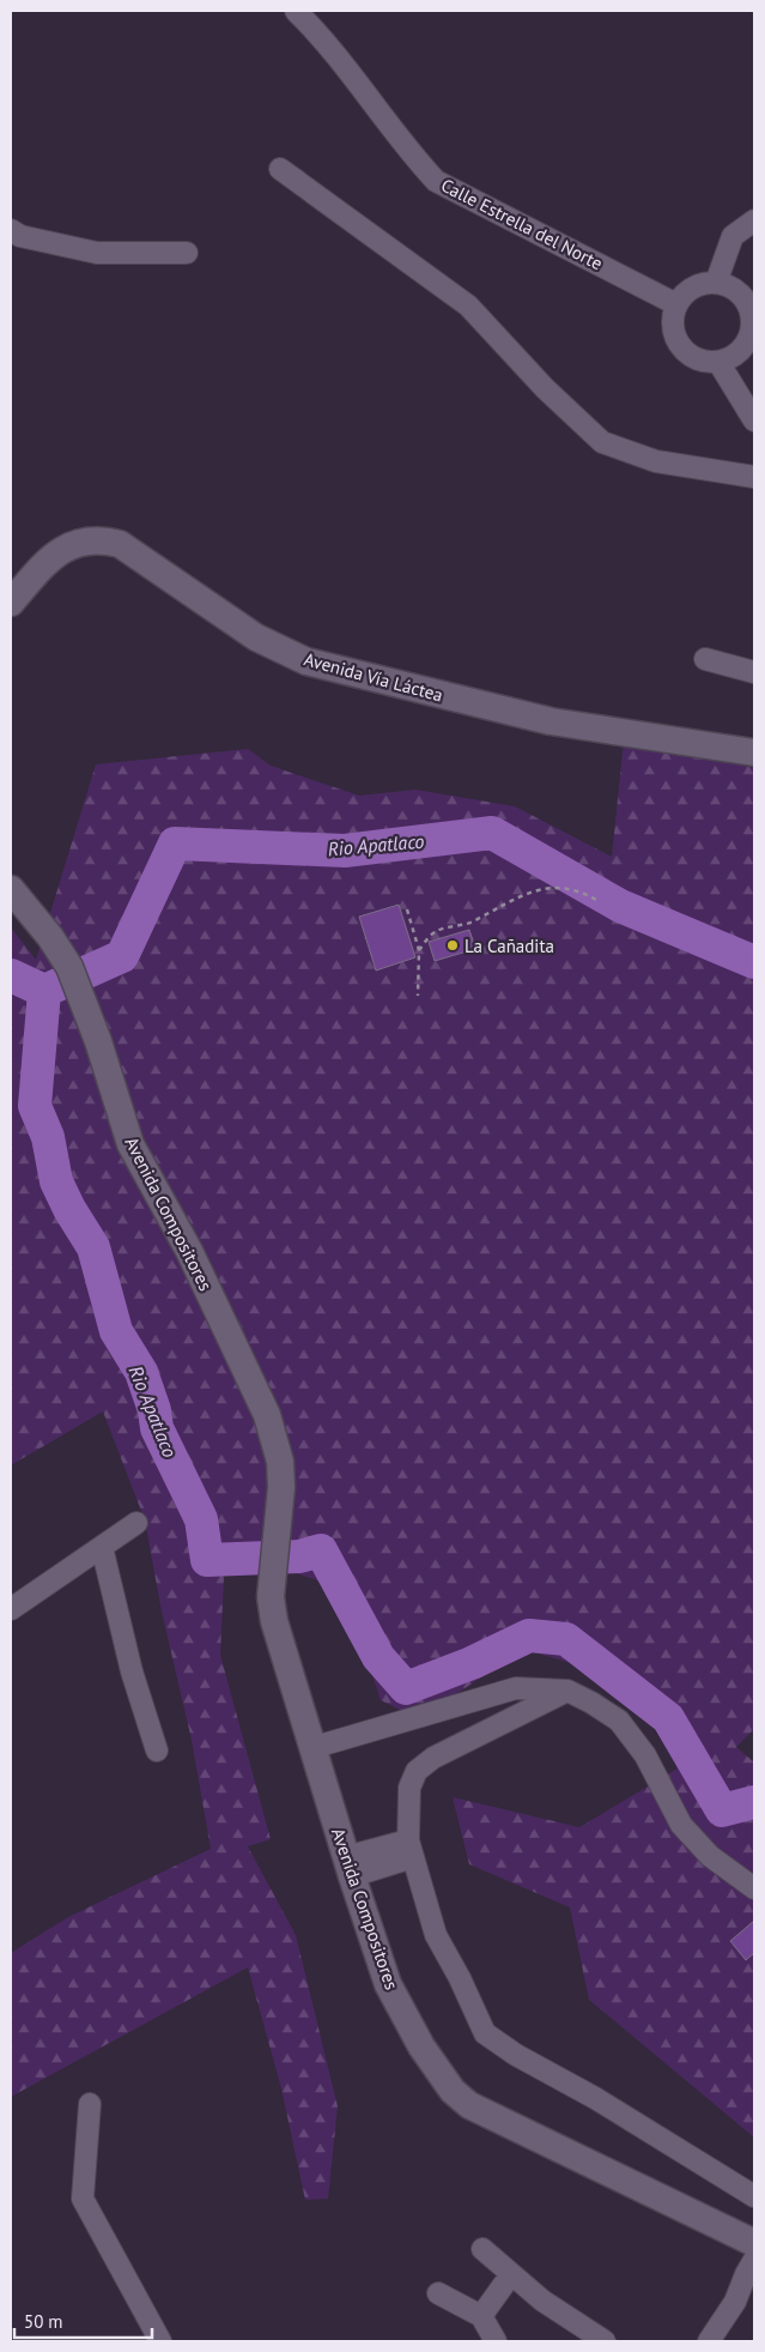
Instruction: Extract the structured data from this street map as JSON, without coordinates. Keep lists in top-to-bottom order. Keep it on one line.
{"streets":{"street":["Calle Estrella del Norte","Avenida Vía Láctea","Avenida Compositores"]},"water":["Rio Apatlaco"],"places":["La Cañadita"],"scale_bar":"50 m"}
